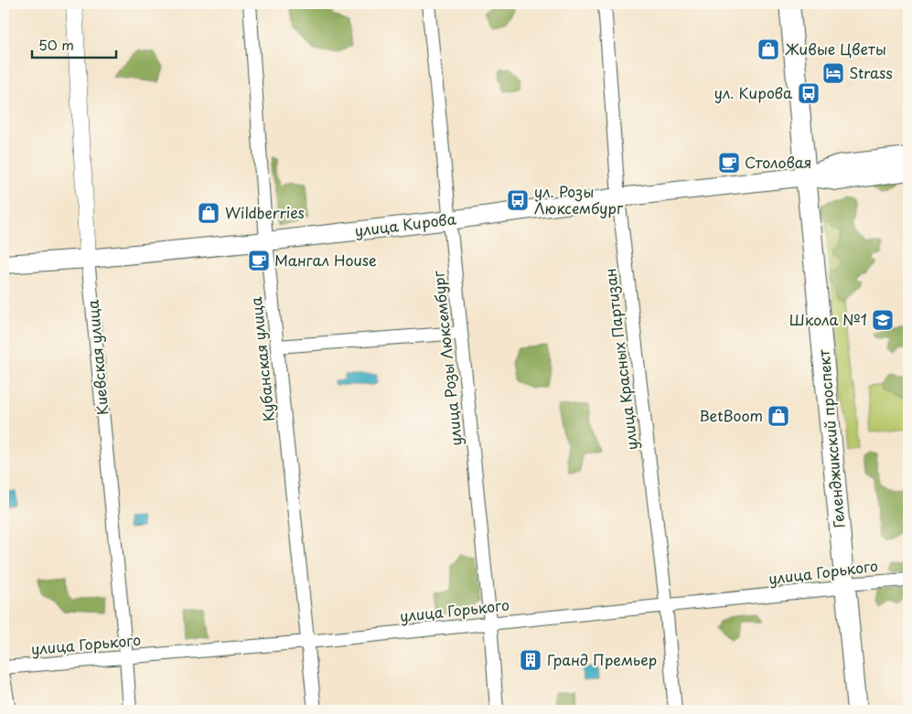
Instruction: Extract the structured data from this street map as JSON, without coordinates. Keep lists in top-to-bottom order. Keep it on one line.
{"streets":{"main road":["улица Кирова","Геленджикский проспект"],"street":["Киевская улица","улица Розы Люксембург","Кубанская улица","улица Красных Партизан","улица Горького"]},"crossings":[["улица Кирова","Киевская улица"],["улица Кирова","улица Розы Люксембург"],["улица Кирова","Кубанская улица"],["улица Кирова","улица Красных Партизан"],["улица Кирова","Геленджикский проспект"],["Киевская улица","улица Горького"],["улица Розы Люксембург","улица Горького"],["Кубанская улица","улица Горького"],["улица Красных Партизан","улица Горького"],["Геленджикский проспект","улица Горького"]],"places":{"shop":["Живые Цветы","Wildberries","BetBoom"],"hotel":["Strass"],"bus stop":["ул. Кирова","ул. Розы Люксембург"],"cafe":["Столовая","Мангал House"],"school or university":["Школа №1"],"building":["Гранд Премьер"]},"scale_bar":"50 m"}
